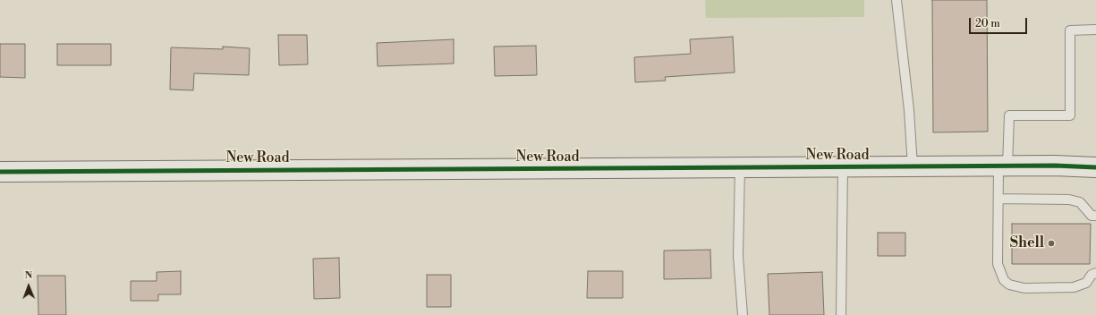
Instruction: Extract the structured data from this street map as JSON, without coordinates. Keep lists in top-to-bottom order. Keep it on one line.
{"streets":{"street":["New Road"]},"places":["Shell"],"scale_bar":"20 m","north":"top"}
